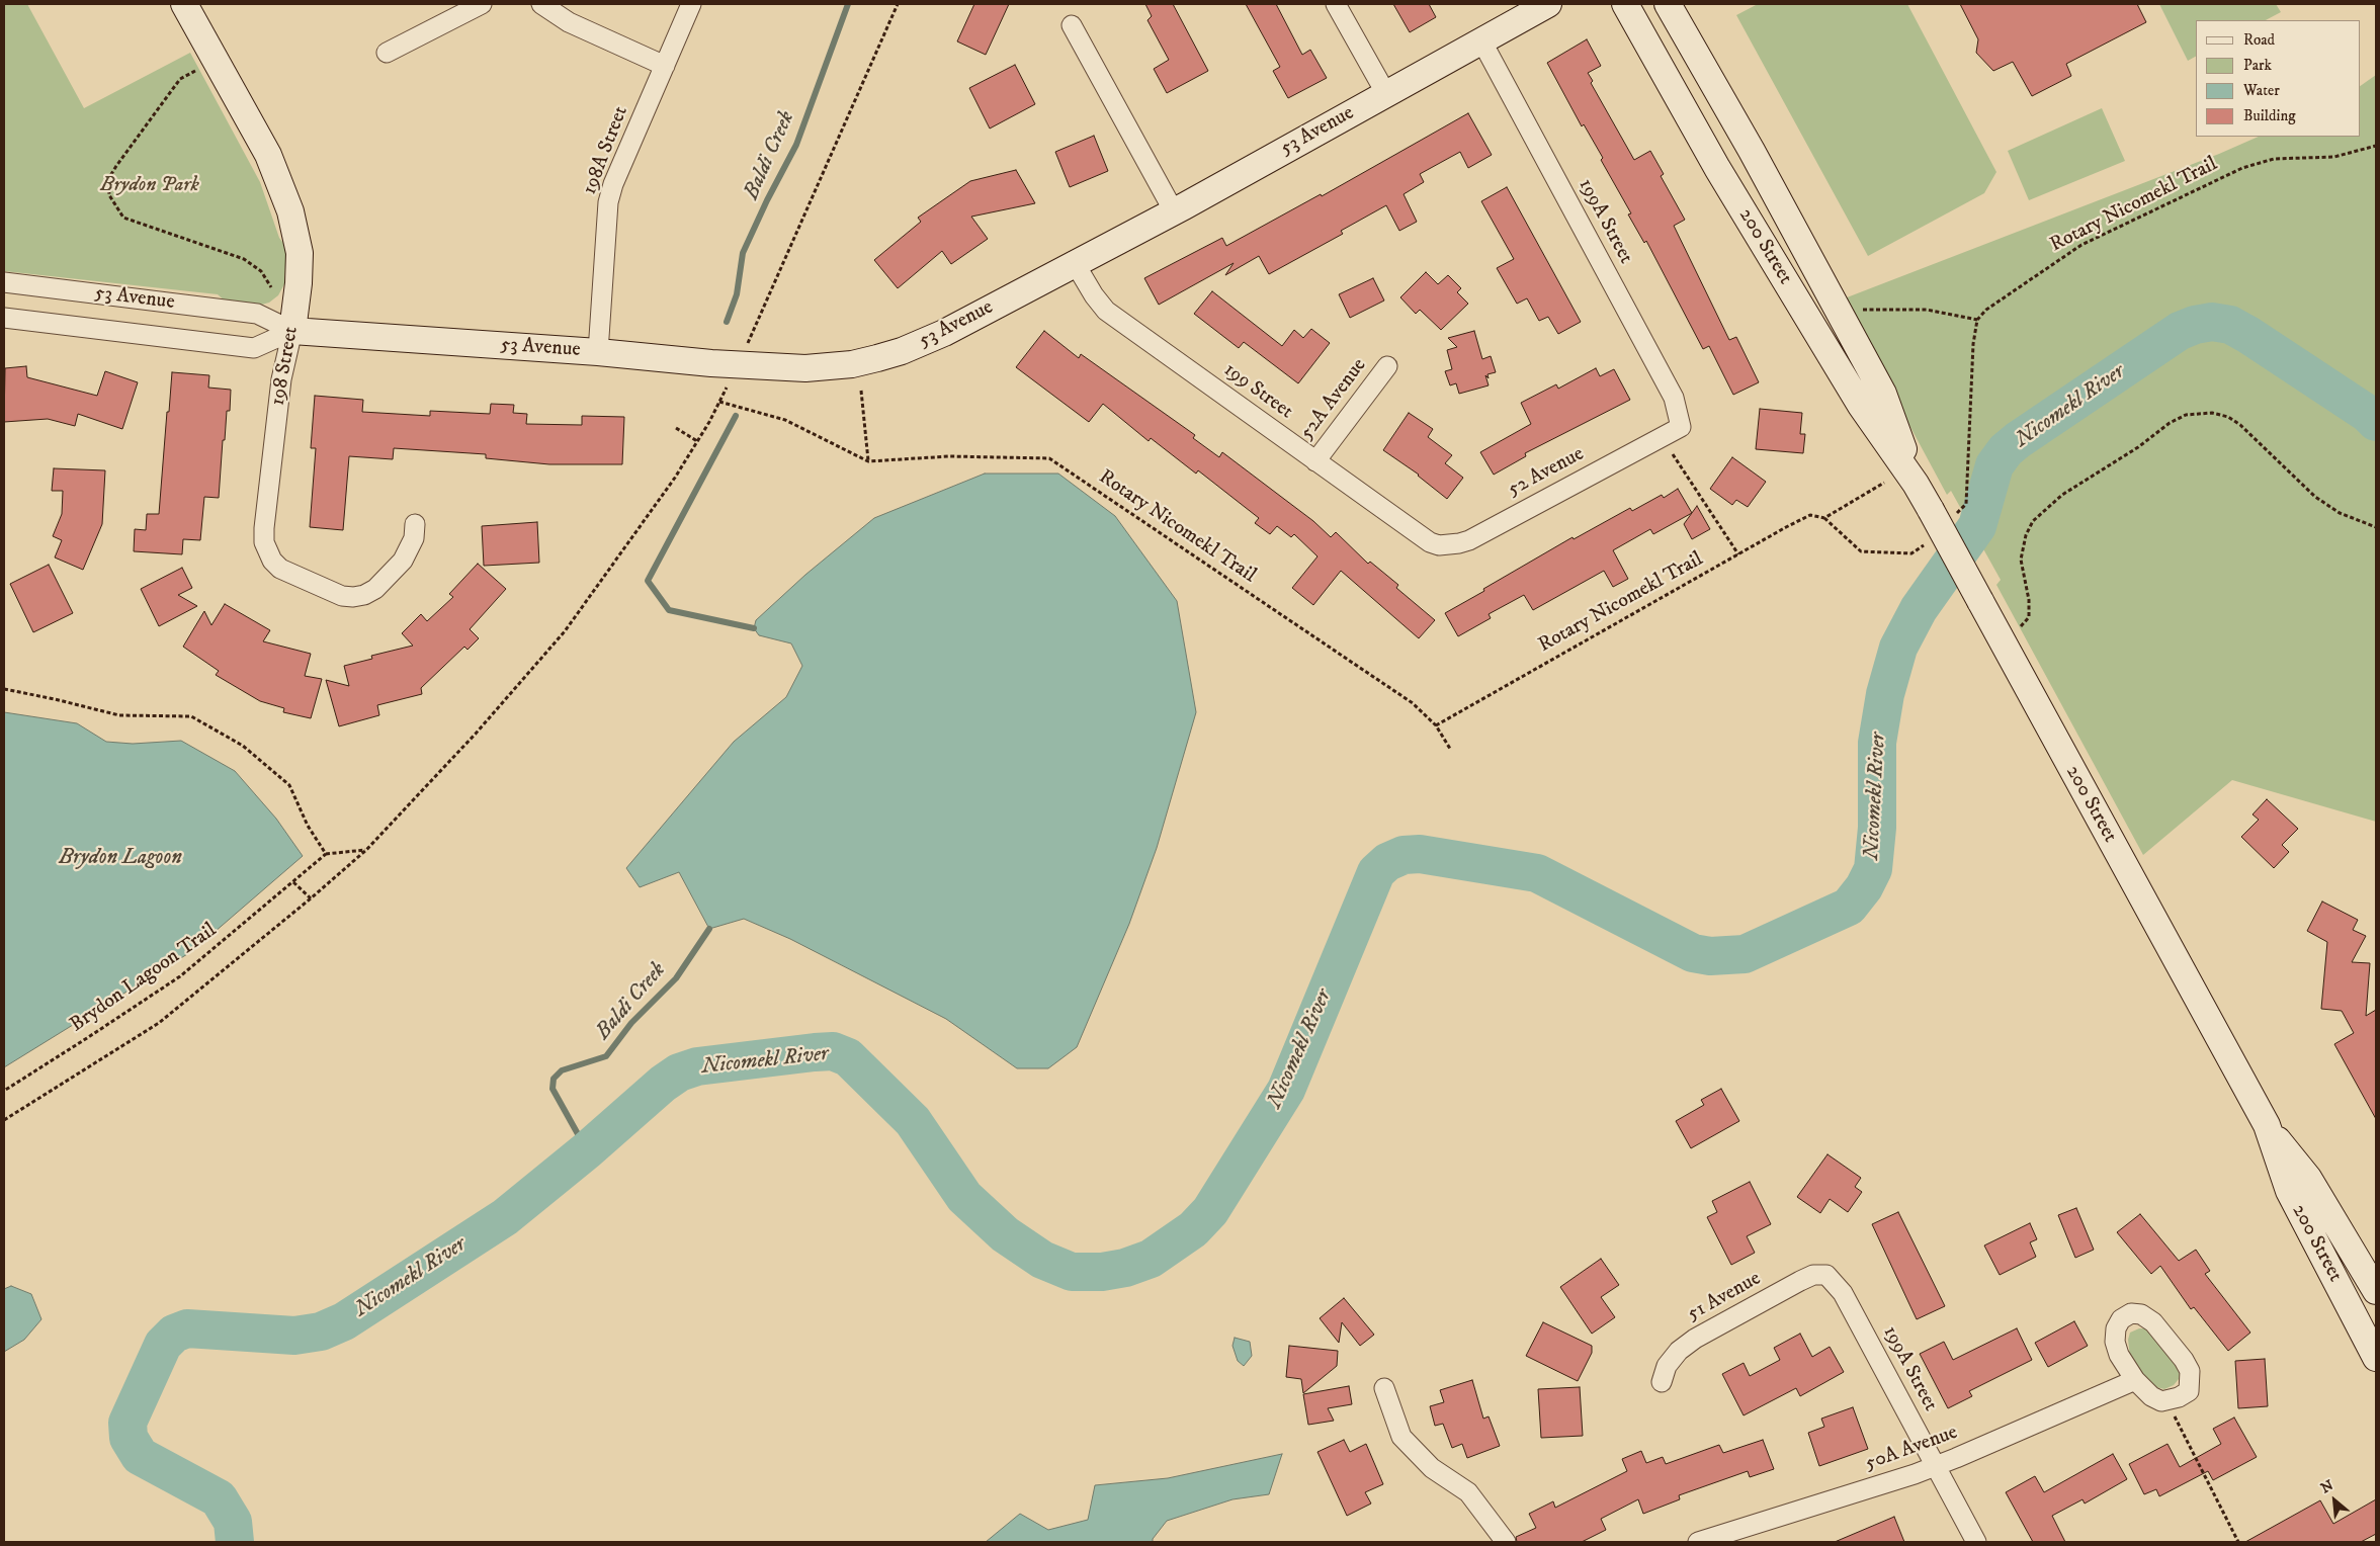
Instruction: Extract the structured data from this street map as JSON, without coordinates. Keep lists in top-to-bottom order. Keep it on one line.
{"streets":{"main road":["53 Avenue","200 Street","198 Street"],"street":["198A Street","199A Street","199 Street","52A Avenue","52 Avenue","51 Avenue","50A Avenue"],"path":["Rotary Nicomekl Trail","Brydon Lagoon Trail"]},"crossings":[["53 Avenue","198A Street"],["53 Avenue","199A Street"],["53 Avenue","198 Street"],["53 Avenue","199 Street"],["199A Street","52 Avenue"],["199A Street","51 Avenue"],["199A Street","50A Avenue"],["199 Street","52A Avenue"],["199 Street","52 Avenue"]],"water":["Baldi Creek","Nicomekl River","Brydon Lagoon"],"parks":["Brydon Park"],"legend":["Road","Park","Water","Building"],"north":"top left"}
